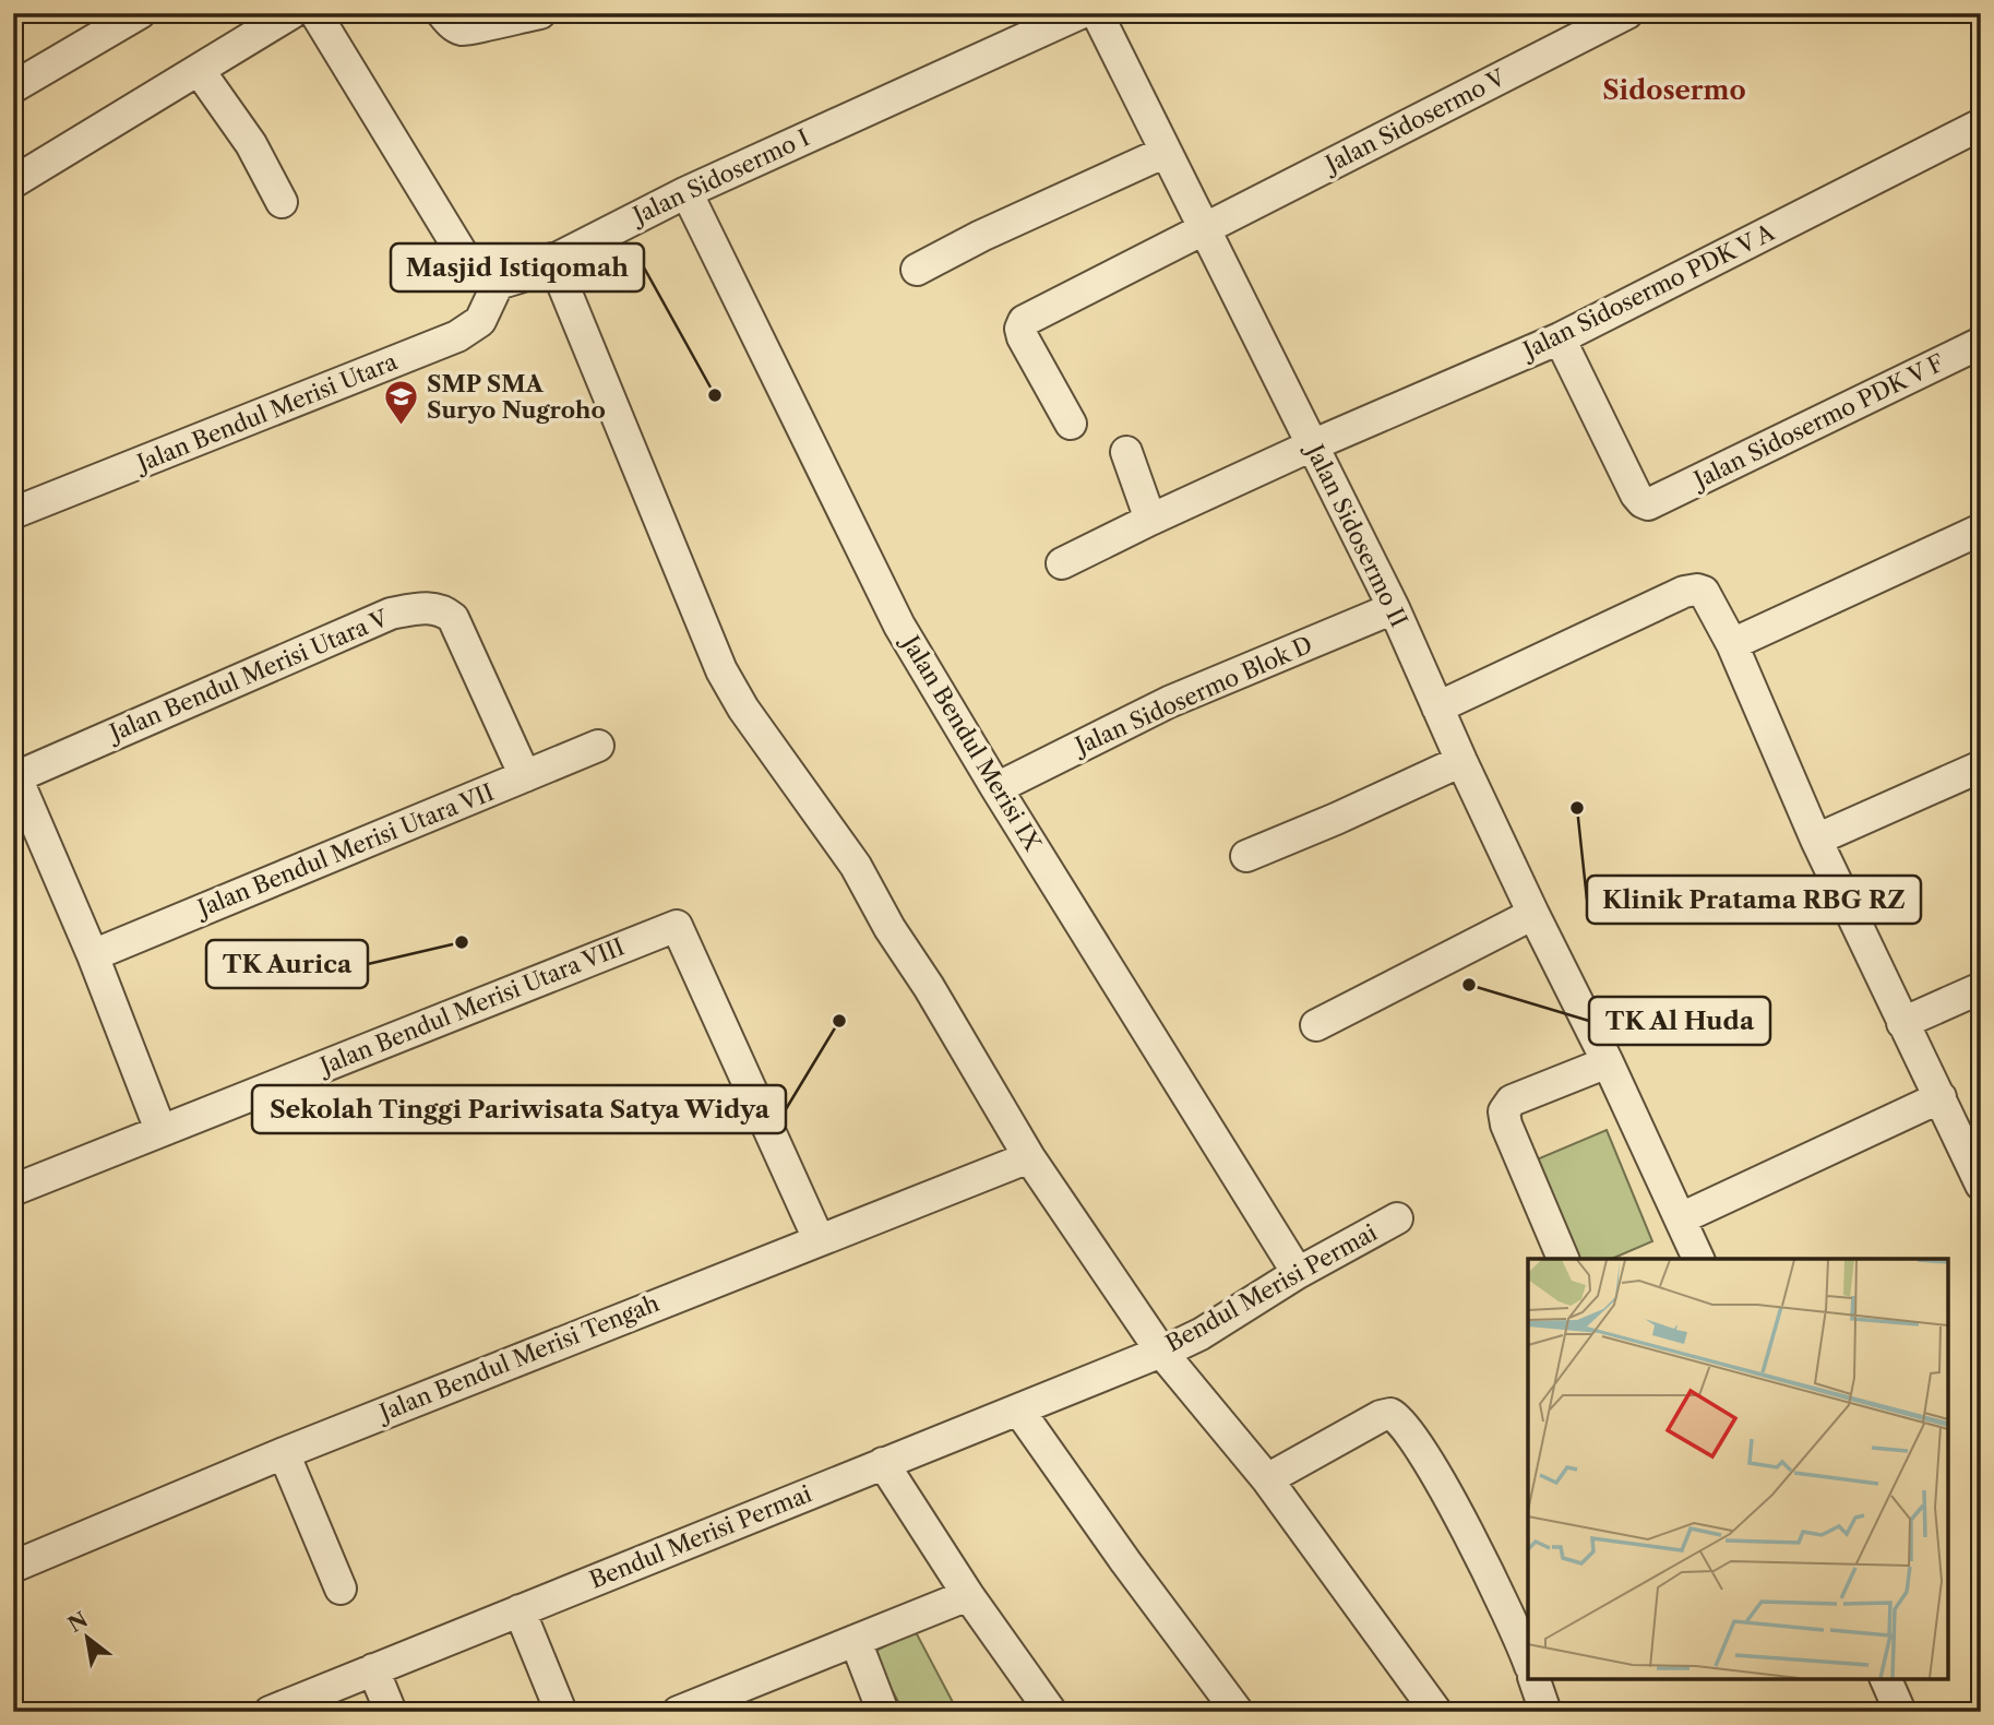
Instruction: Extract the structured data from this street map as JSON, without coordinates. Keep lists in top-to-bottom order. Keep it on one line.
{"streets":{"street":["Jalan Sidosermo V","Jalan Sidosermo I","Jalan Sidosermo PDK V A","Jalan Bendul Merisi Utara","Jalan Sidosermo PDK V F","Jalan Sidosermo II","Jalan Bendul Merisi Utara V","Jalan Sidosermo Blok D","Jalan Bendul Merisi IX","Jalan Bendul Merisi Utara VII","Jalan Bendul Merisi Utara VIII","Bendul Merisi Permai","Jalan Bendul Merisi Tengah"]},"crossings":[["Jalan Sidosermo V","Jalan Sidosermo II"],["Jalan Sidosermo I","Jalan Bendul Merisi Utara"],["Jalan Sidosermo I","Jalan Bendul Merisi IX"],["Jalan Sidosermo PDK V A","Jalan Sidosermo PDK V F"],["Jalan Sidosermo PDK V A","Jalan Sidosermo II"],["Jalan Sidosermo II","Jalan Sidosermo Blok D"],["Jalan Bendul Merisi Utara V","Jalan Bendul Merisi Utara VII"],["Jalan Sidosermo Blok D","Jalan Bendul Merisi IX"],["Jalan Bendul Merisi IX","Bendul Merisi Permai"],["Jalan Bendul Merisi Utara VIII","Jalan Bendul Merisi Tengah"]],"districts":["Sidosermo"],"places":{"other":["Masjid Istiqomah","Klinik Pratama RBG RZ","TK Aurica","TK Al Huda","Sekolah Tinggi Pariwisata Satya Widya"],"school or university":["SMP SMA Suryo Nugroho"]},"north":"top left"}
